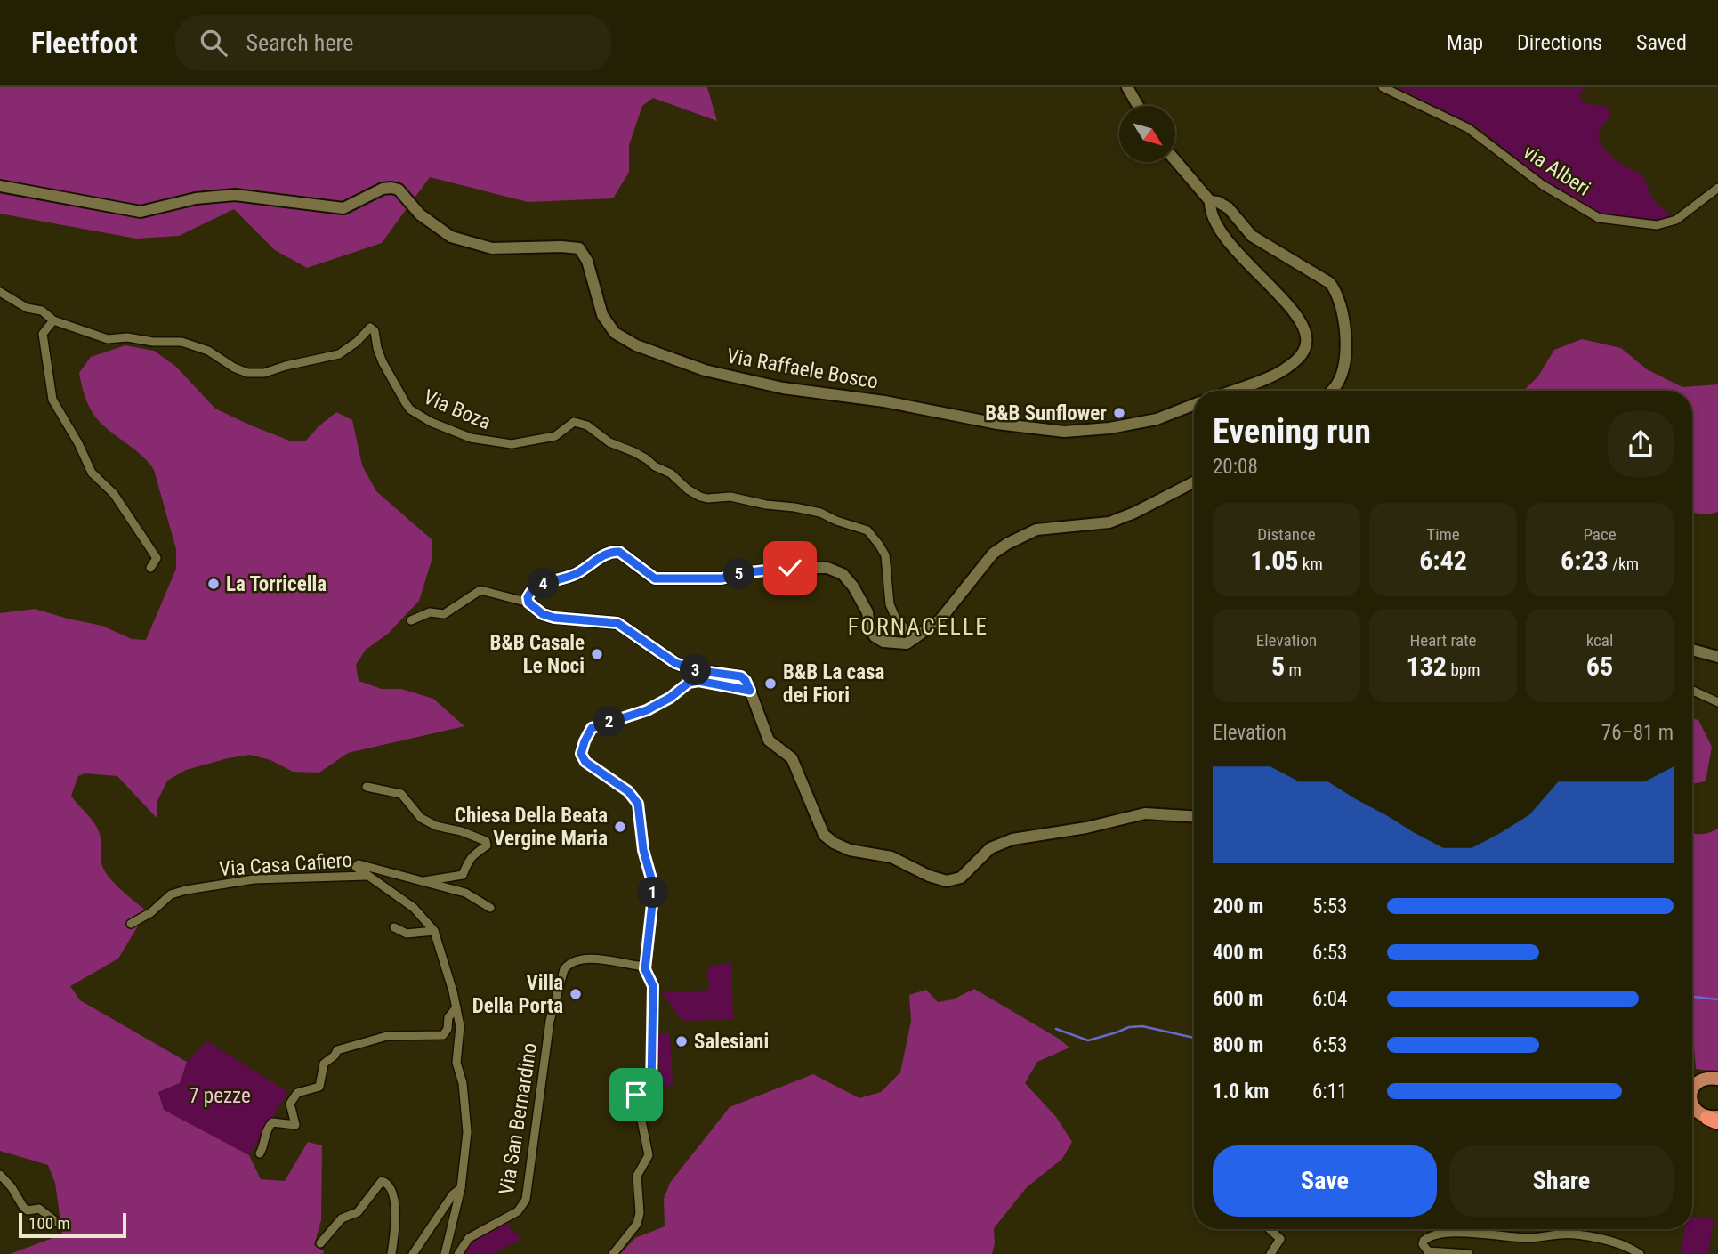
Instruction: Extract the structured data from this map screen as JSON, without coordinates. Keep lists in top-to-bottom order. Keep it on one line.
{"streets":{"street":["via Alberi","Via Raffaele Bosco","Via Boza","Via Casa Cafiero","Via San Bernardino"]},"districts":["FORNACELLE"],"parks":["7 pezze"],"places":["B&B Sunflower","La Torricella","B&B Casale Le Noci","B&B La casa dei Fiori","Chiesa Della Beata Vergine Maria","Villa Della Porta","Salesiani"],"scale_bar":"100 m","north":"bottom right","page":{"header":"Fleetfoot","search":"Search here","nav":["Map","Directions","Saved"],"heading":["Evening run","20:08"],"stats":[["Distance","1.05 km"],["Time","6:42"],["Pace","6:23 /km"],["Elevation","5 m"],["Heart rate","132 bpm"],["kcal","65"]],"pins":["5","4","3","2","1"],"chart":["Elevation","76–81 m"],"list":[{"name":"200 m","note":"5:53"},{"name":"400 m","note":"6:53"},{"name":"600 m","note":"6:04"},{"name":"800 m","note":"6:53"},{"name":"1.0 km","note":"6:11"}],"buttons":["Save","Share"],"scale":"100 m"}}
